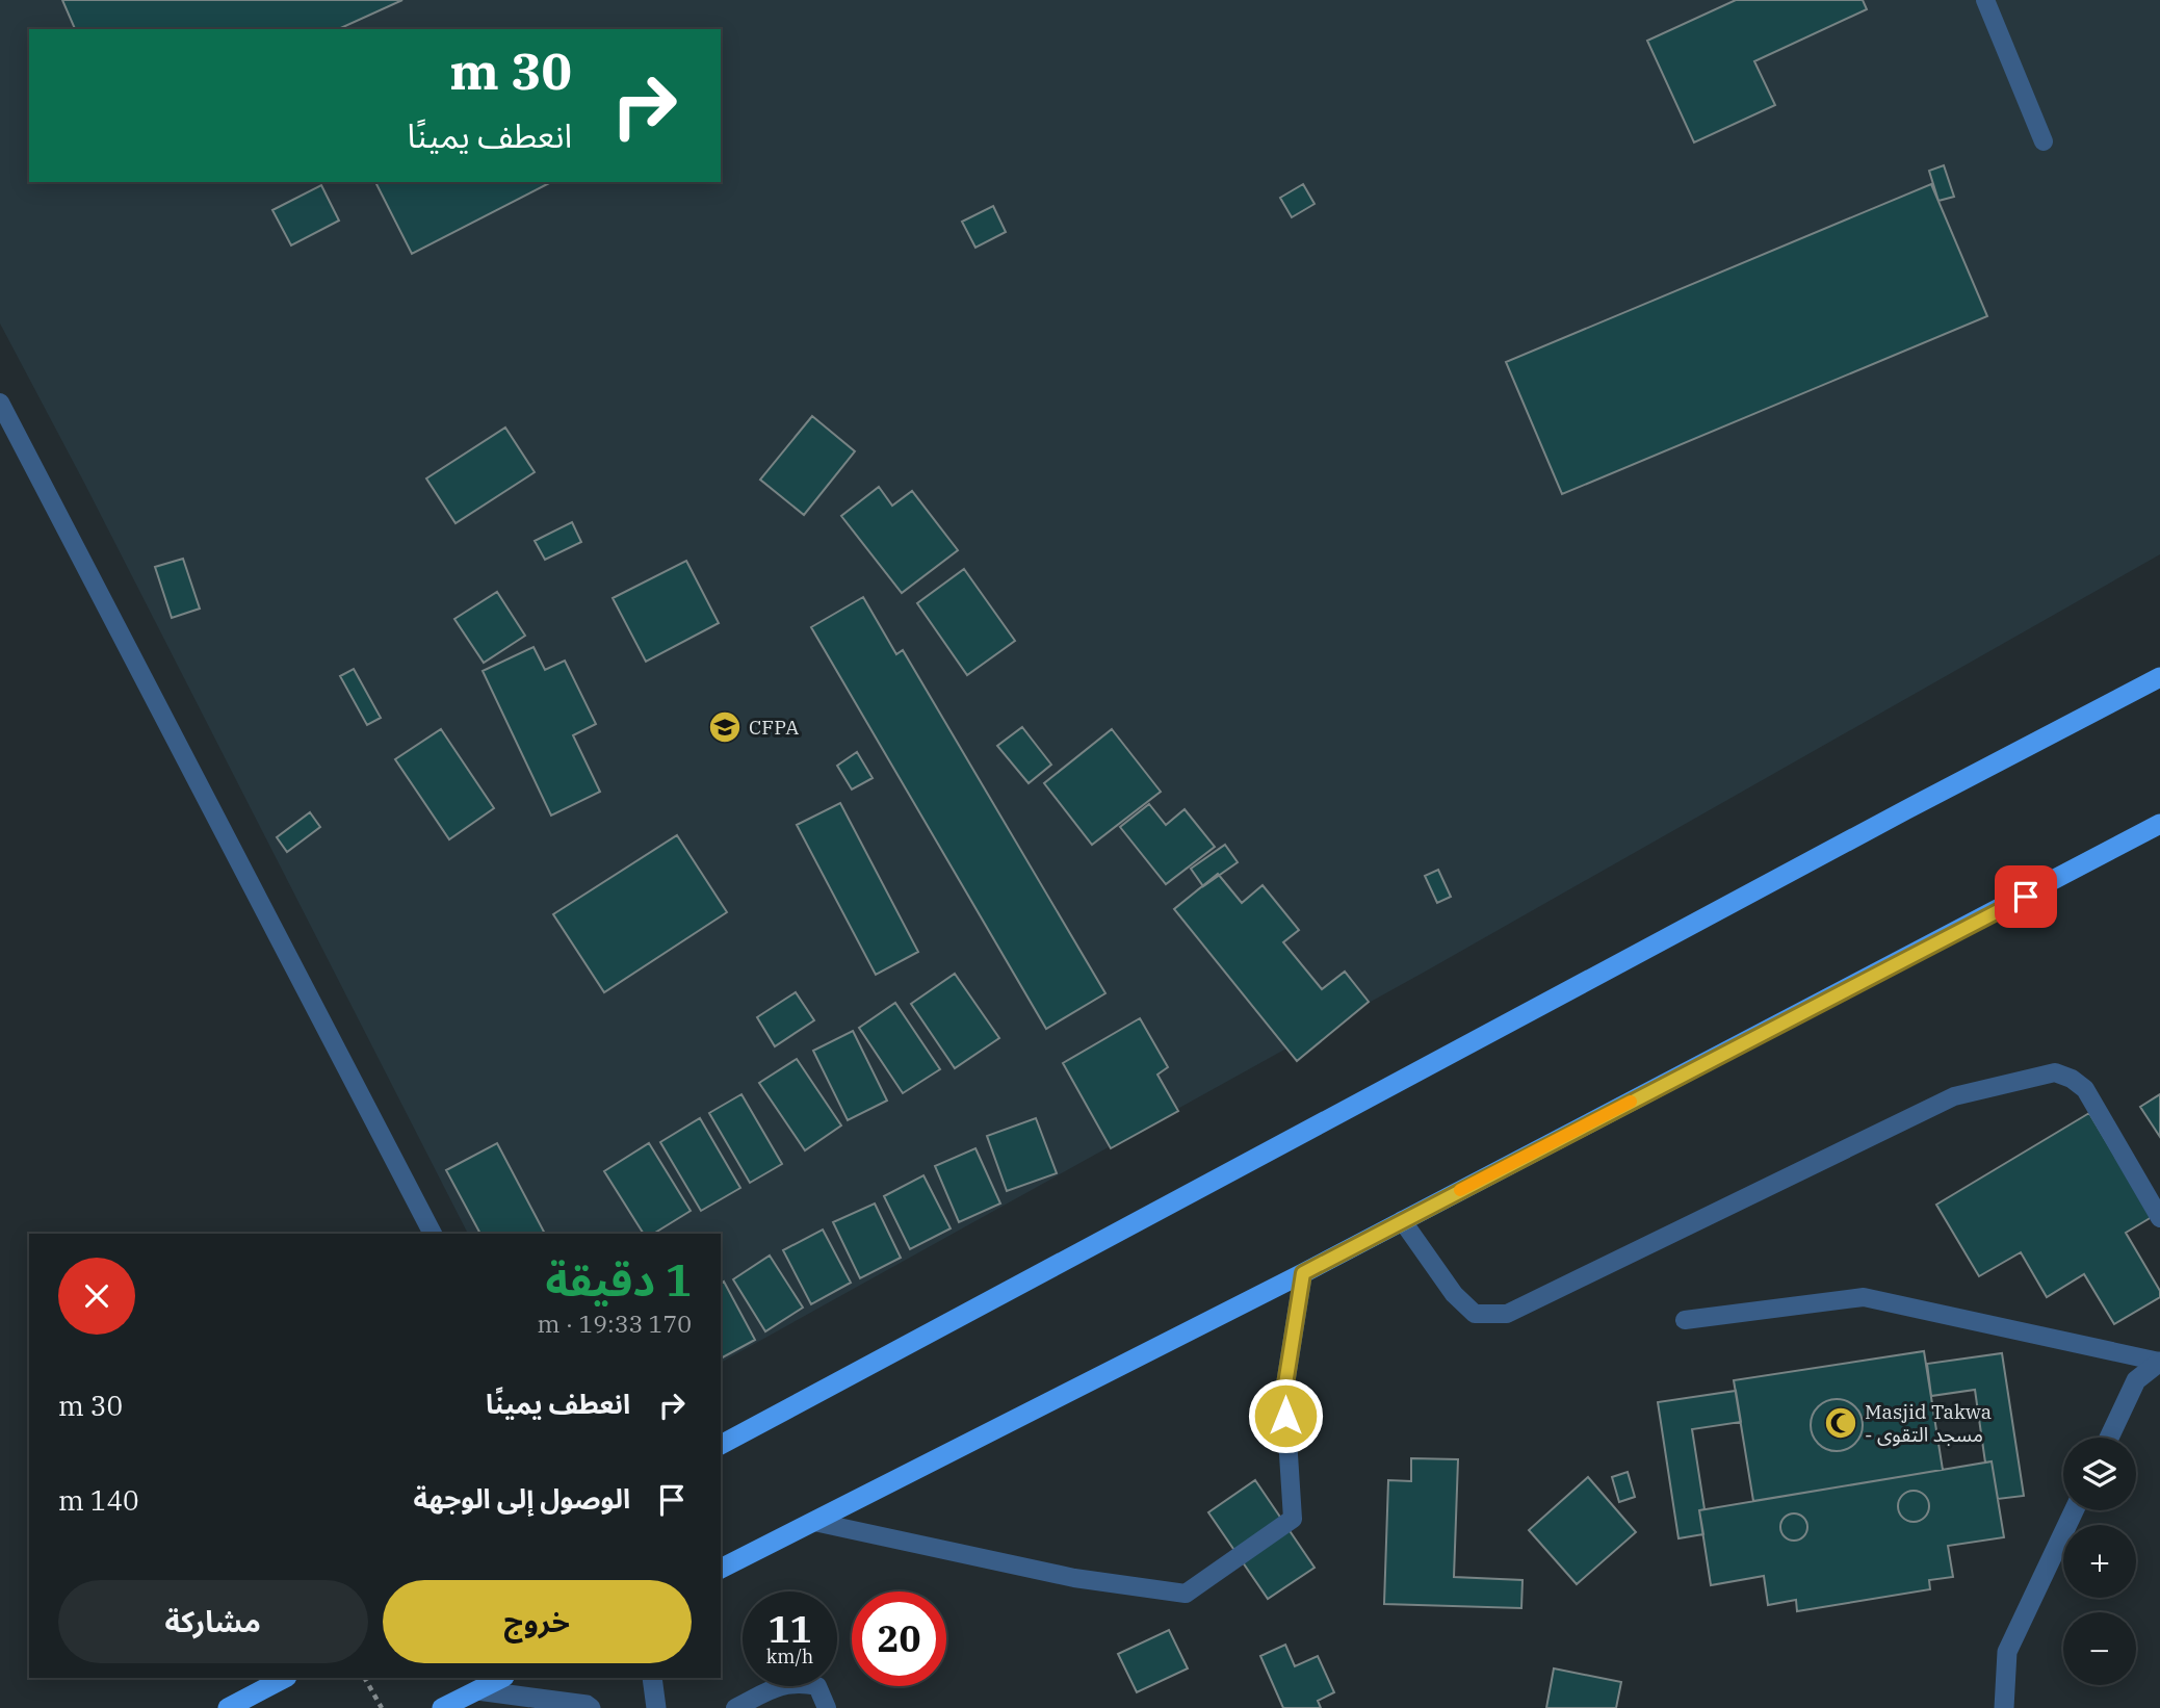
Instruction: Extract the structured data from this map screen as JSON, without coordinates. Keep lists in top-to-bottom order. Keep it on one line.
{"places":{"school or university":["CFPA"],"mosque":["Masjid Takwa - مسجد التقوى"]},"page":{"turn":["30 m","انعطف يمينًا"],"heading":["1 دقيقة","170 m · 19:33"],"list":[{"name":"انعطف يمينًا","value":"30 m"},{"name":"الوصول إلى الوجهة","value":"140 m"}],"map_buttons":["+","−"],"buttons":["خروج","مشاركة"],"speed":"11 km/h","limit":"20"}}
